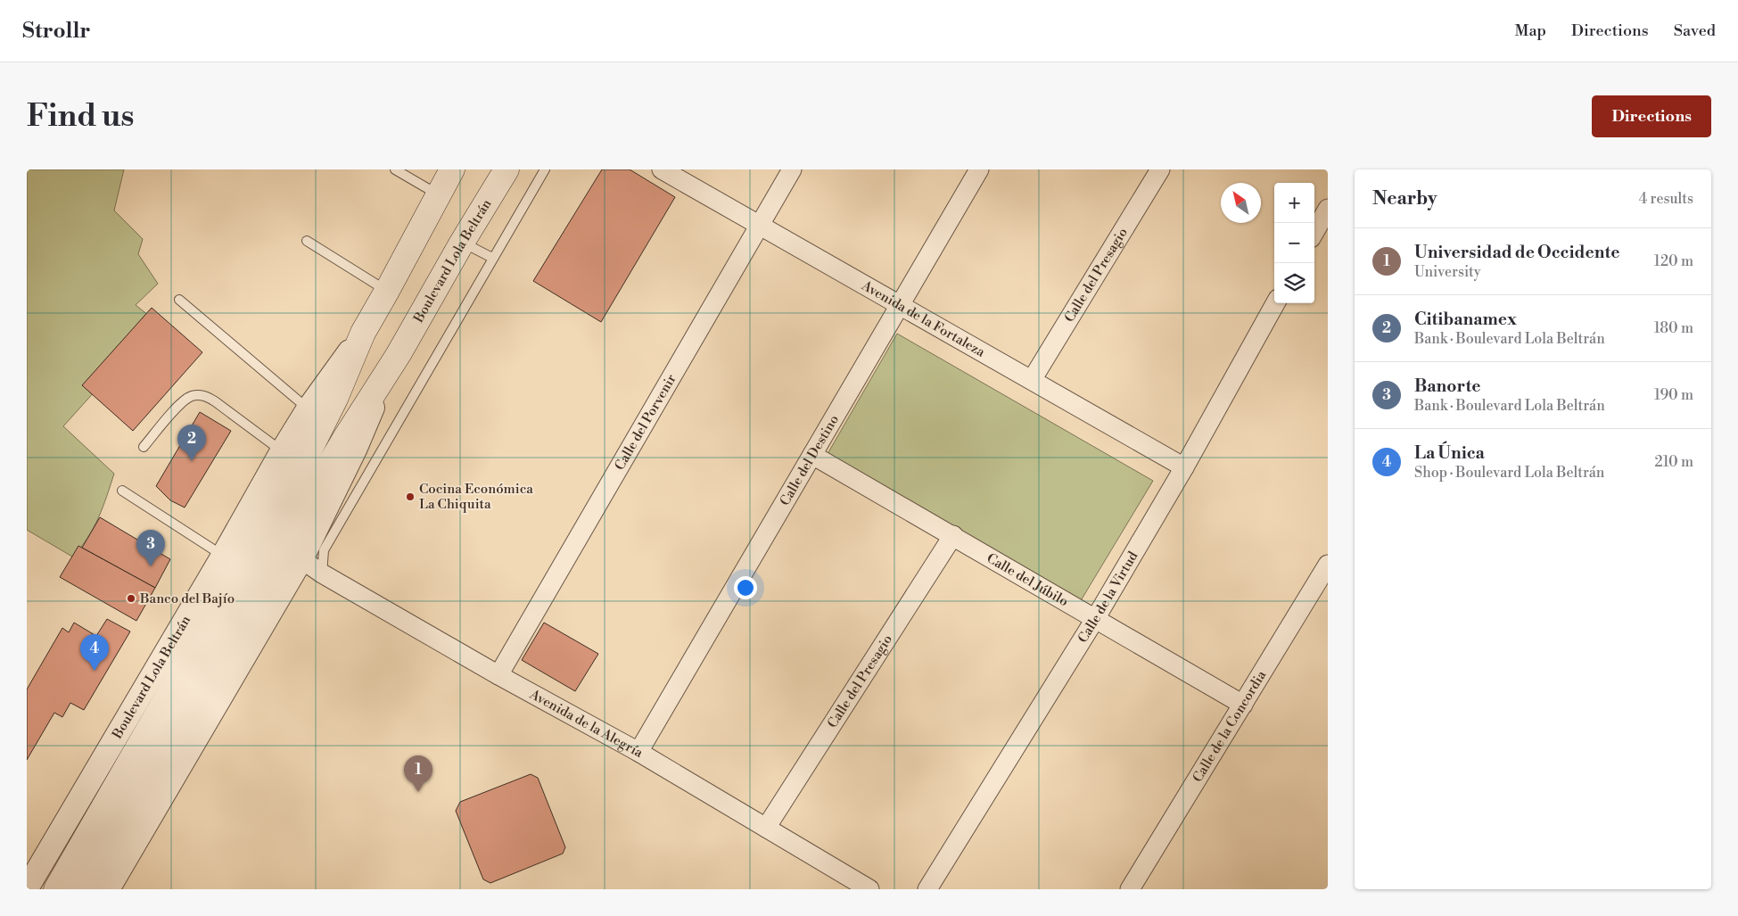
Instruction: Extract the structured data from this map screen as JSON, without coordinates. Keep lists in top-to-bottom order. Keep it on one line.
{"streets":{"main road":["Boulevard Lola Beltrán"],"street":["Calle del Presagio","Avenida de la Fortaleza","Calle del Porvenir","Calle del Destino","Calle del Júbilo","Calle de la Virtud","Avenida de la Alegría","Calle de la Concordia"]},"crossings":[["Boulevard Lola Beltrán","Avenida de la Alegría"],["Calle del Presagio","Avenida de la Fortaleza"],["Calle del Presagio","Calle del Júbilo"],["Calle del Presagio","Avenida de la Alegría"],["Avenida de la Fortaleza","Calle del Porvenir"],["Avenida de la Fortaleza","Calle del Destino"],["Avenida de la Fortaleza","Calle de la Virtud"],["Calle del Porvenir","Avenida de la Alegría"],["Calle del Destino","Calle del Júbilo"],["Calle del Destino","Avenida de la Alegría"],["Calle del Júbilo","Calle de la Virtud"],["Calle del Júbilo","Calle de la Concordia"]],"places":["Cocina Económica La Chiquita","Banco del Bajío"],"north":"top left","page":{"header":"Strollr","nav":["Map","Directions","Saved"],"buttons":"Directions","title":"Find us","heading":["Nearby","4 results"],"map_buttons":["+","−"],"list":[{"mark":"1","name":"Universidad de Occidente","note":"University","value":"120 m"},{"mark":"2","name":"Citibanamex","note":"Bank · Boulevard Lola Beltrán","value":"180 m"},{"mark":"3","name":"Banorte","note":"Bank · Boulevard Lola Beltrán","value":"190 m"},{"mark":"4","name":"La Única","note":"Shop · Boulevard Lola Beltrán","value":"210 m"}],"pins":["2","3","4","1"]}}
